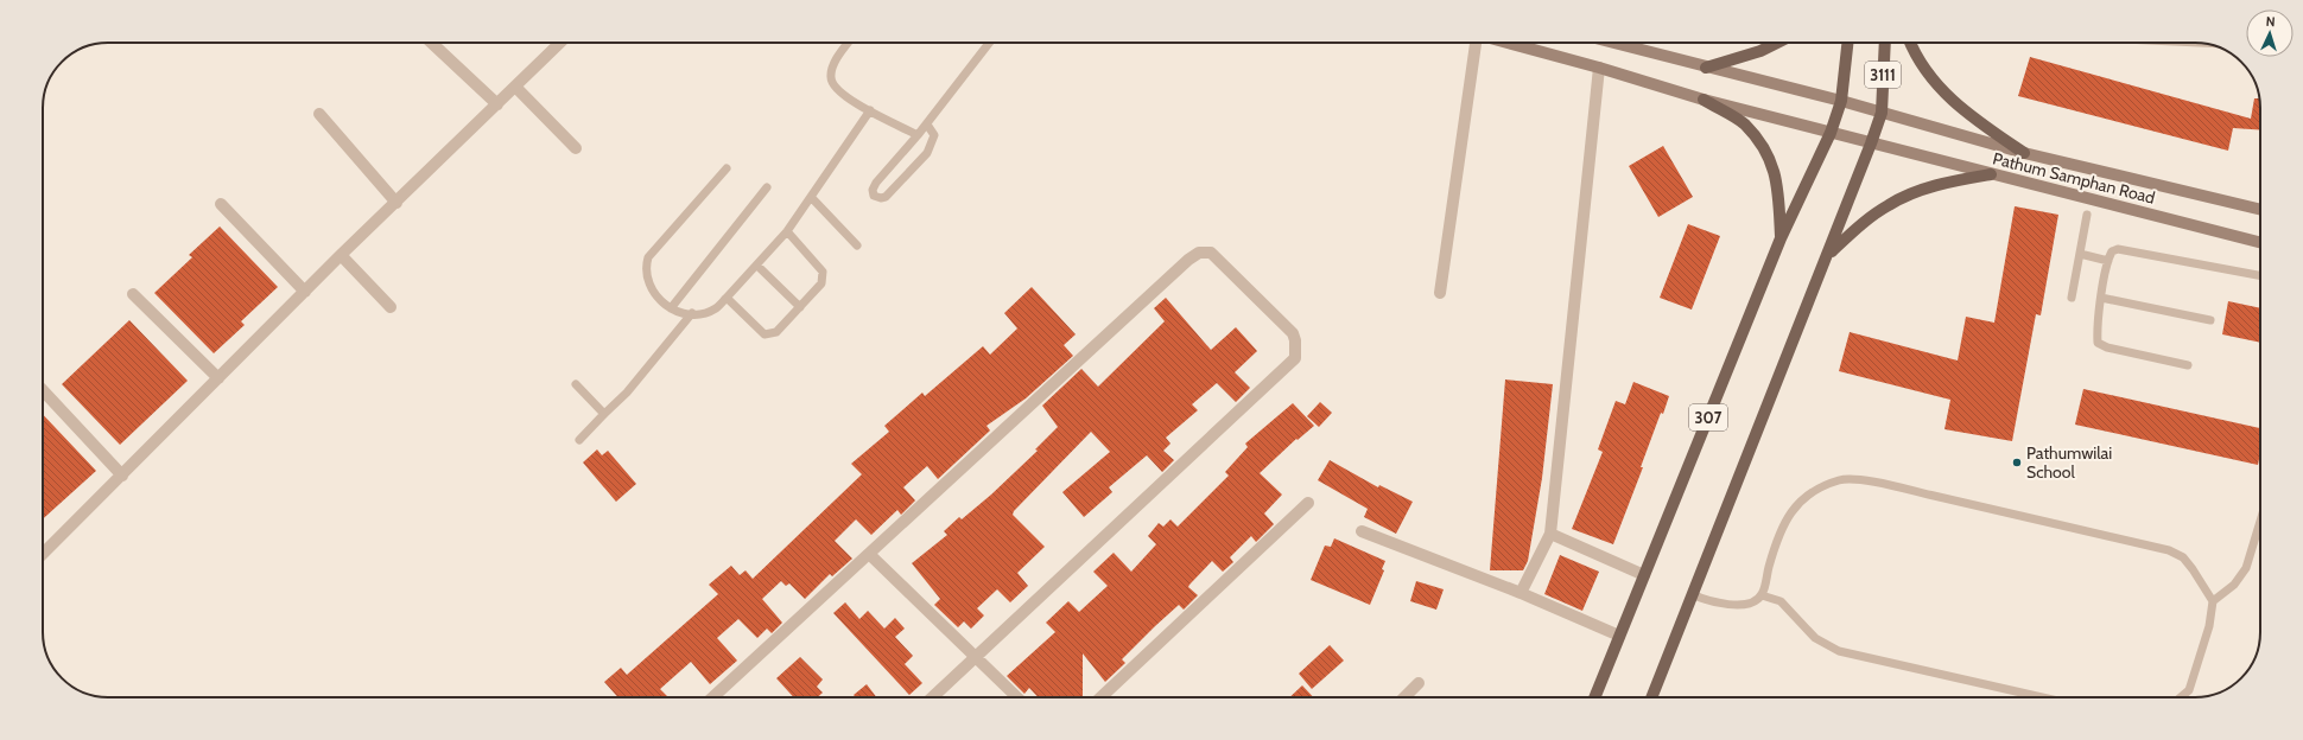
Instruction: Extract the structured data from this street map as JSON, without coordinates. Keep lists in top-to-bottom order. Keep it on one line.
{"streets":{"main road":["3111","307"],"street":["Pathum Samphan Road"]},"crossings":[["3111","Pathum Samphan Road"],["Pathum Samphan Road","307"]],"places":["Pathumwilai School"],"north":"top"}
